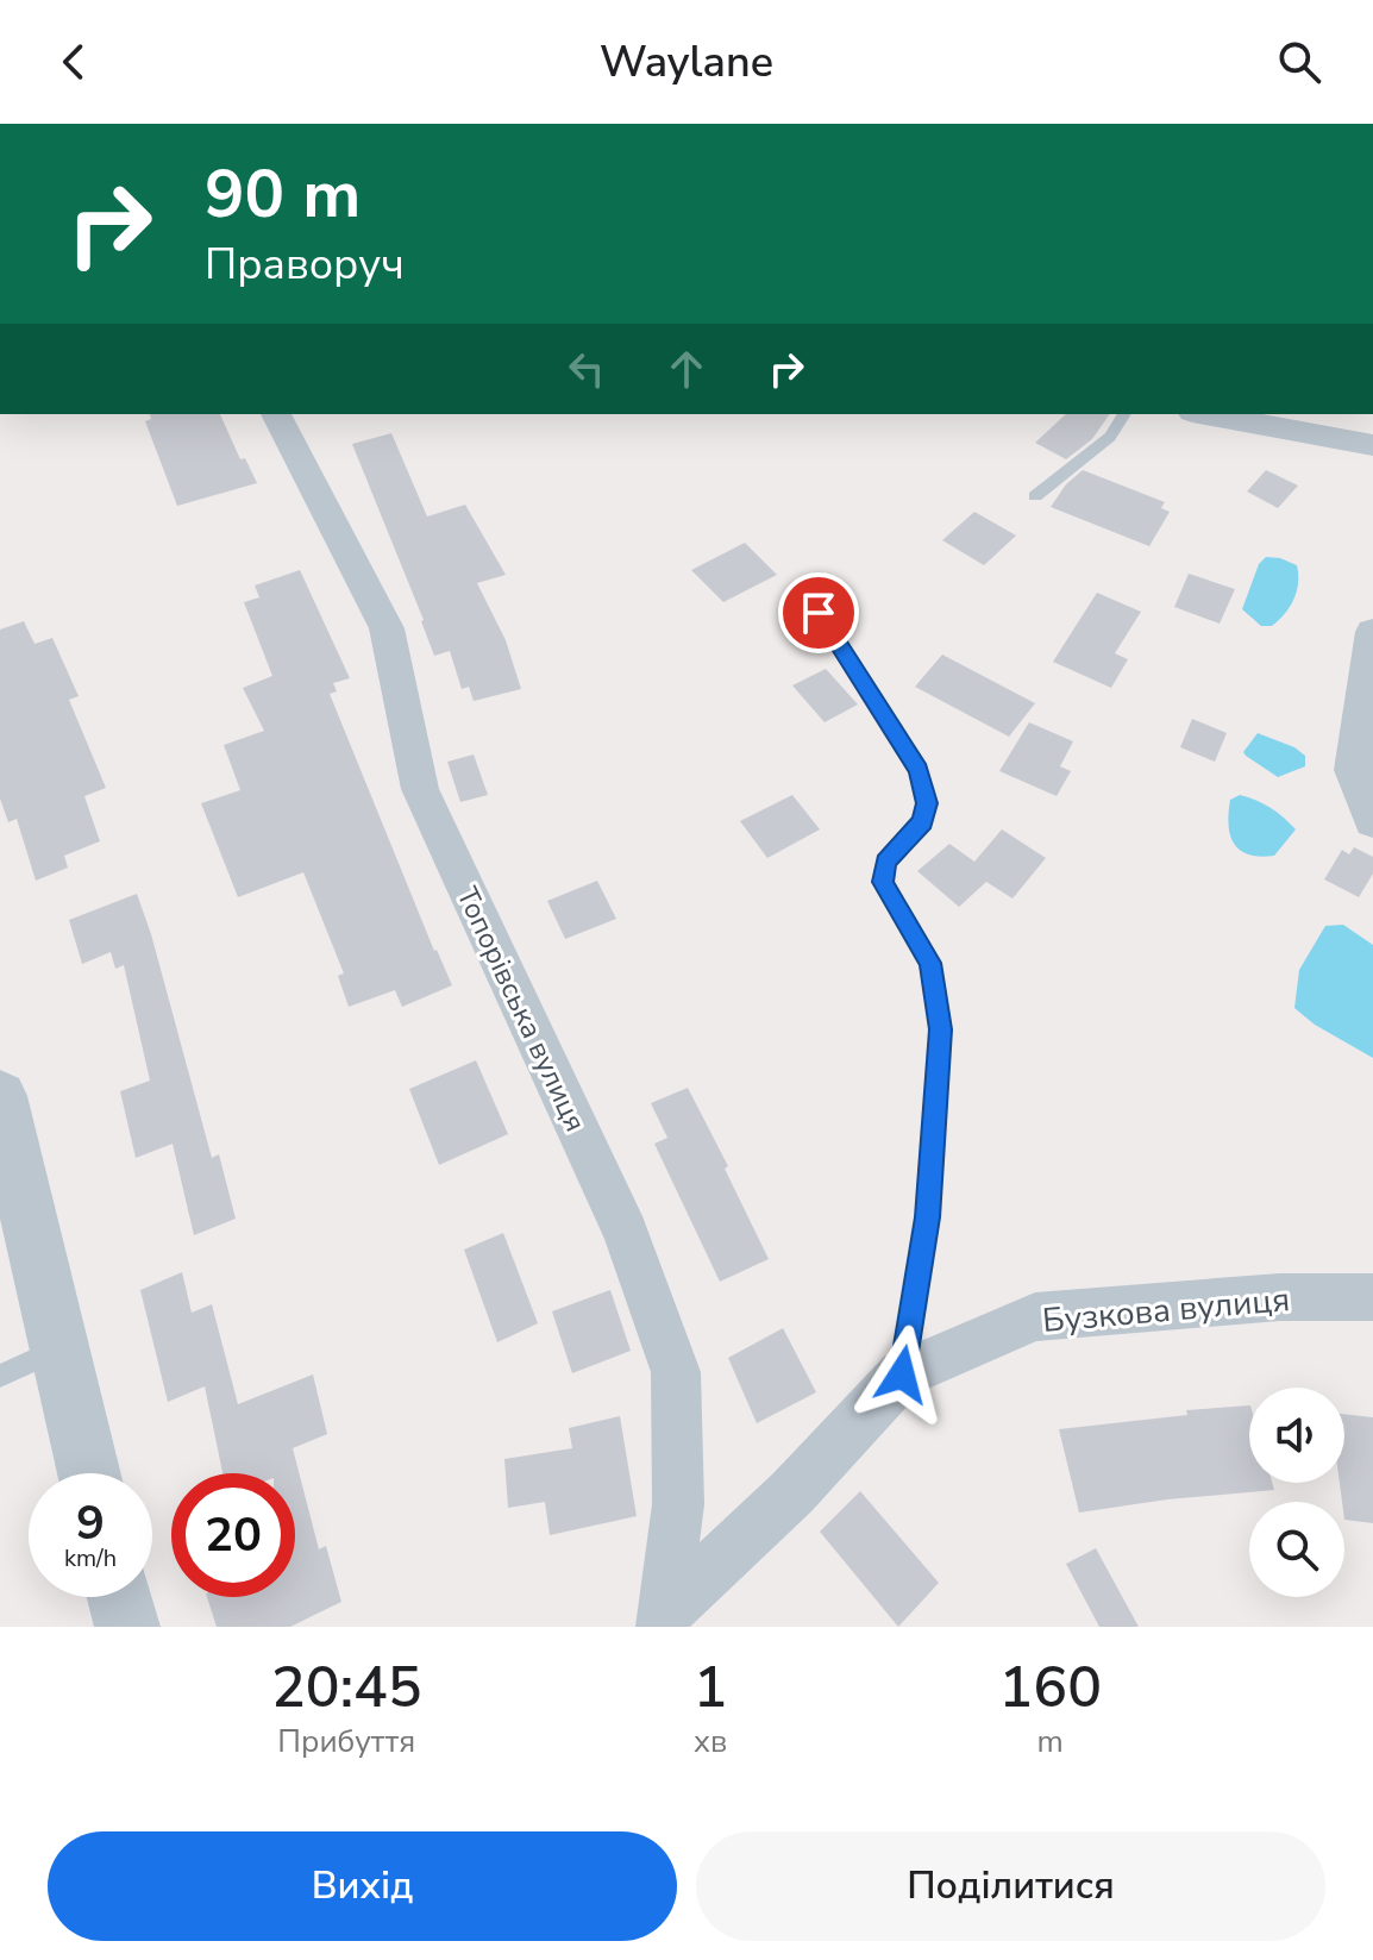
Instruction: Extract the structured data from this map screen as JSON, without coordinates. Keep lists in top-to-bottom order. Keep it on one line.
{"streets":{"street":["Топорівська вулиця","Бузкова вулиця"]},"crossings":[["Топорівська вулиця","Бузкова вулиця"]],"page":{"header":"Waylane","turn":["90 m","Праворуч"],"speed":"9 km/h","limit":"20","eta":["20:45","Прибуття","1","хв","160","m"],"buttons":["Вихід","Поділитися"]}}
